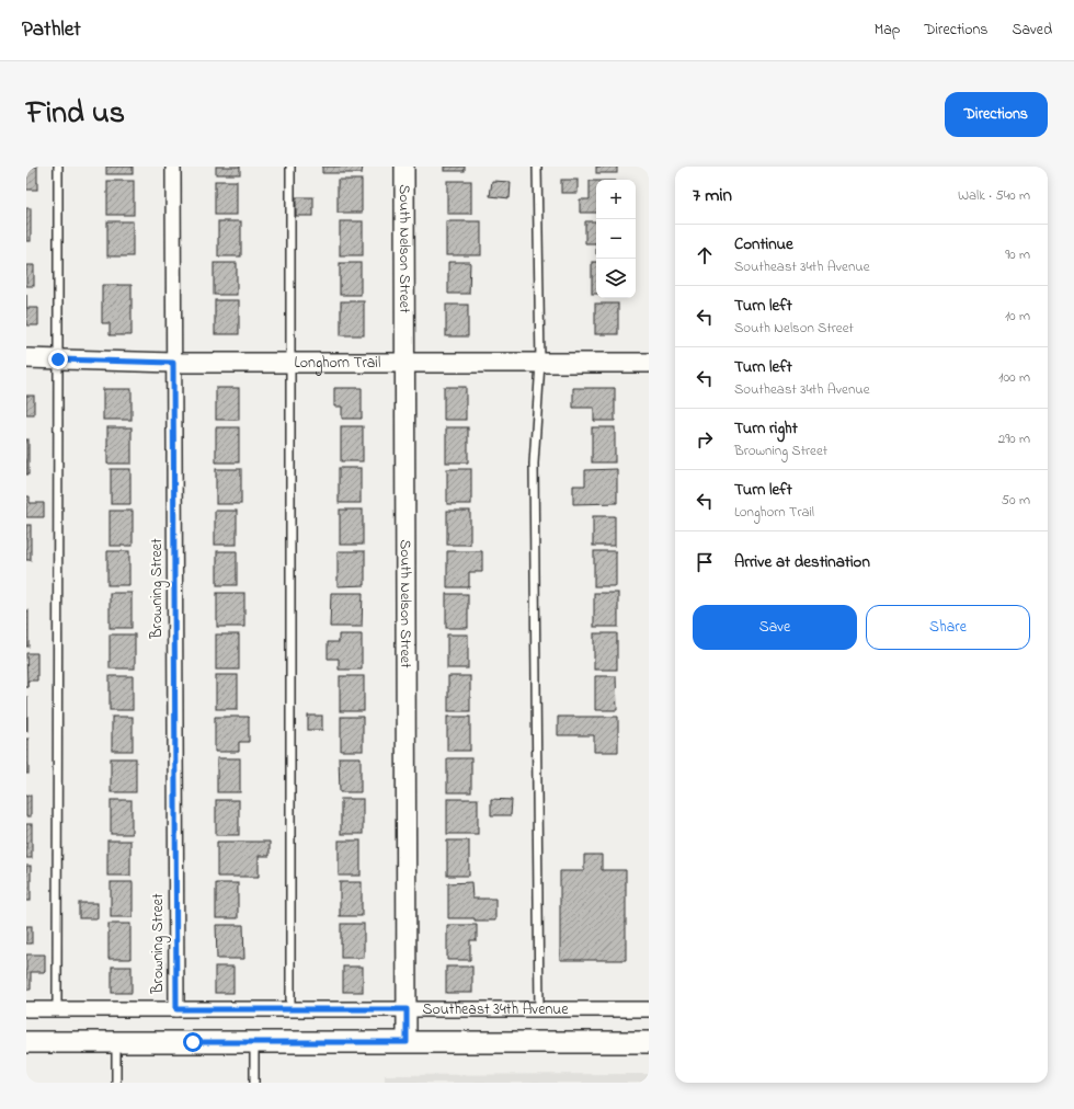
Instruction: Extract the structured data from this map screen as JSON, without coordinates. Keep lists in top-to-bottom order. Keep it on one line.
{"streets":{"street":["South Nelson Street","Longhorn Trail","Browning Street","Southeast 34th Avenue"]},"crossings":[["South Nelson Street","Longhorn Trail"],["South Nelson Street","Southeast 34th Avenue"],["Longhorn Trail","Browning Street"],["Browning Street","Southeast 34th Avenue"]],"page":{"header":"Pathlet","nav":["Map","Directions","Saved"],"title":"Find us","buttons":["Directions",["Save","Share"]],"heading":["7 min","Walk · 540 m"],"map_buttons":["+","−"],"list":[["Continue","Southeast 34th Avenue","90 m"],["Turn left","South Nelson Street","10 m"],["Turn left","Southeast 34th Avenue","100 m"],["Turn right","Browning Street","290 m"],["Turn left","Longhorn Trail","50 m"],"Arrive at destination"]}}
